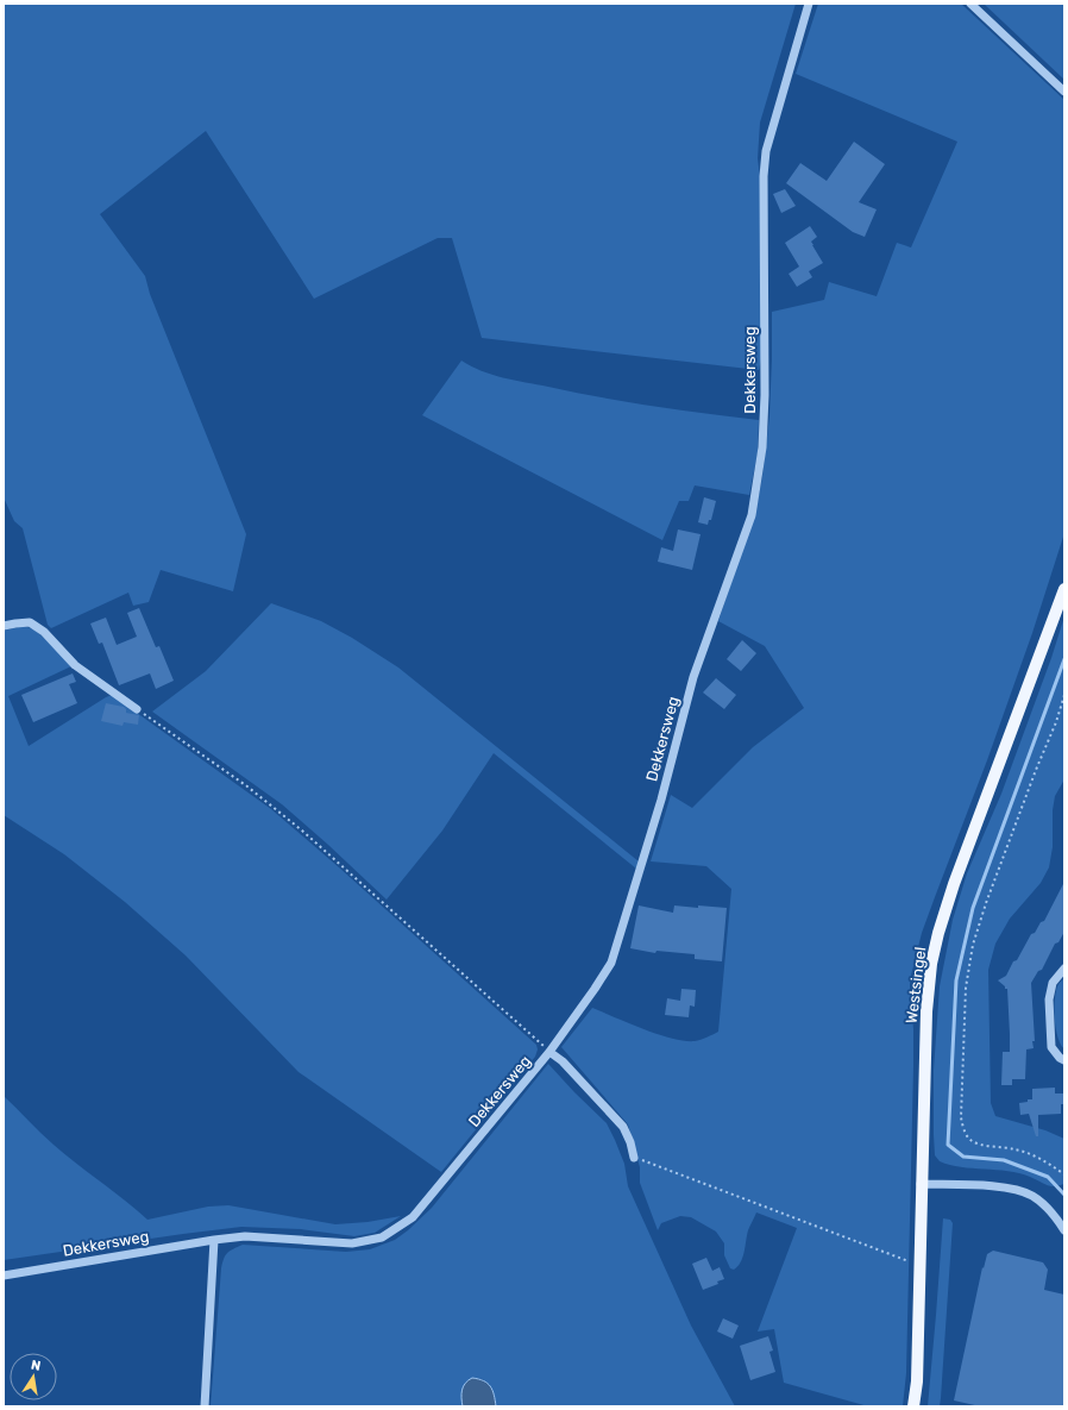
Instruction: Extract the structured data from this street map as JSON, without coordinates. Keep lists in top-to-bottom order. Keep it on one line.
{"streets":{"main road":["Westsingel"],"street":["Dekkersweg"]},"north":"top"}
